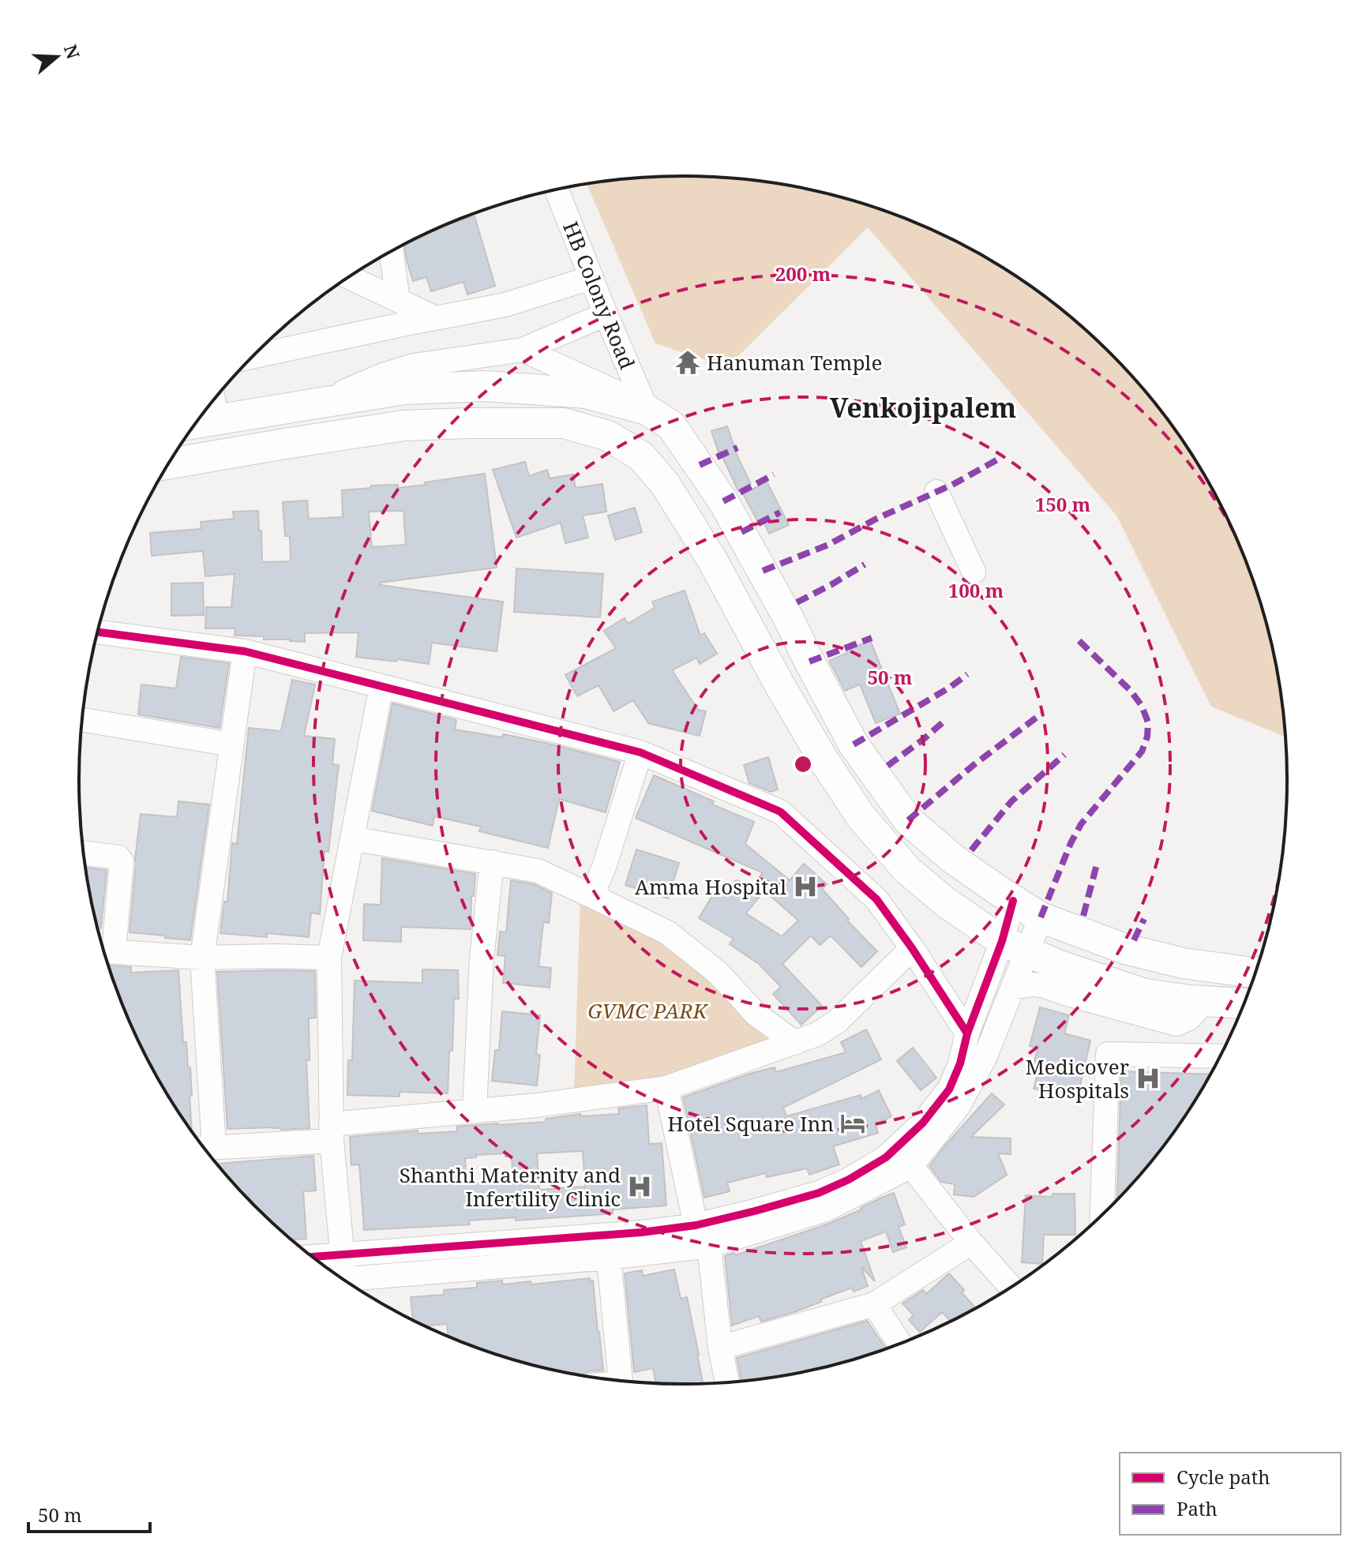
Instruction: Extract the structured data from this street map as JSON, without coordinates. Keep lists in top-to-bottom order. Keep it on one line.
{"streets":{"street":["HB Colony Road"]},"districts":["Venkojipalem"],"parks":["GVMC PARK"],"places":{"temple":["Hanuman Temple"],"hospital":["Amma Hospital","Medicover Hospitals","Shanthi Maternity and Infertility Clinic"],"hotel":["Hotel Square Inn"]},"legend":["Cycle path","Path"],"scale_bar":"50 m","north":"right","rings":["200 m","150 m","100 m","50 m"]}
